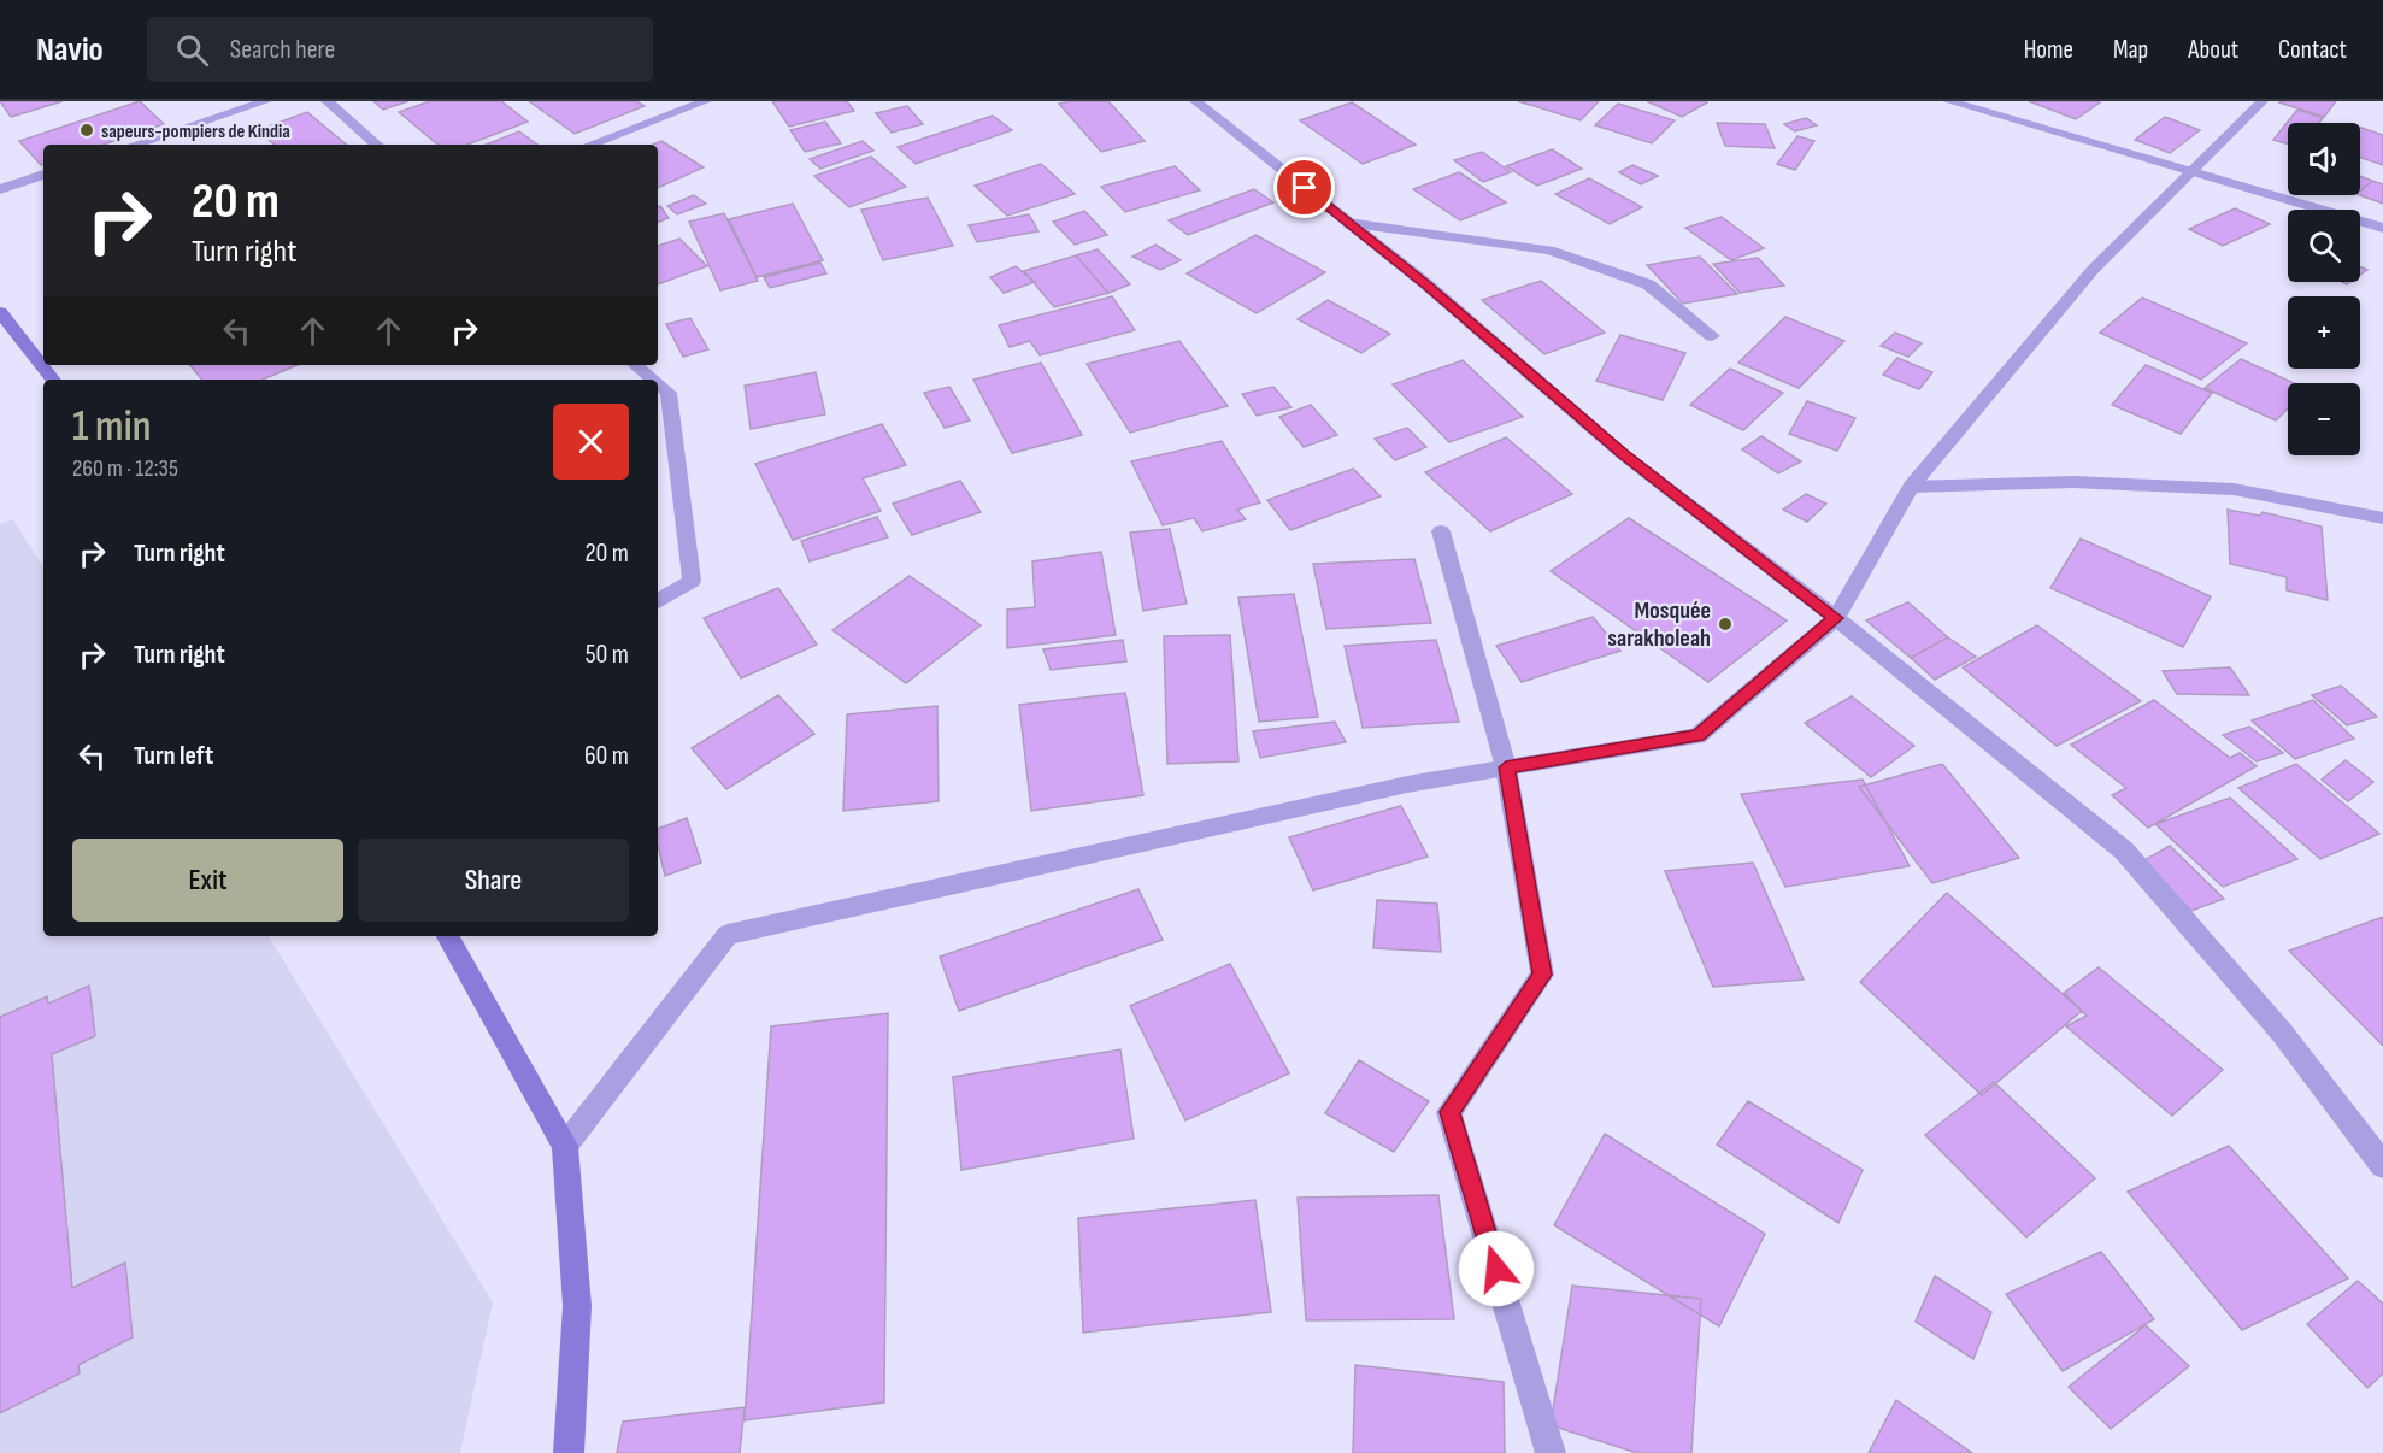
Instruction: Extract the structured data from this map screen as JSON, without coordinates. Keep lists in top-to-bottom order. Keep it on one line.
{"places":["sapeurs-pompiers de Kindia","Mosquée sarakholeah"],"page":{"header":"Navio","search":"Search here","nav":["Home","Map","About","Contact"],"map_buttons":["+","−"],"turn":["20 m","Turn right"],"heading":["1 min","260 m · 12:35"],"list":[{"name":"Turn right","value":"20 m"},{"name":"Turn right","value":"50 m"},{"name":"Turn left","value":"60 m"}],"buttons":["Exit","Share"]}}
